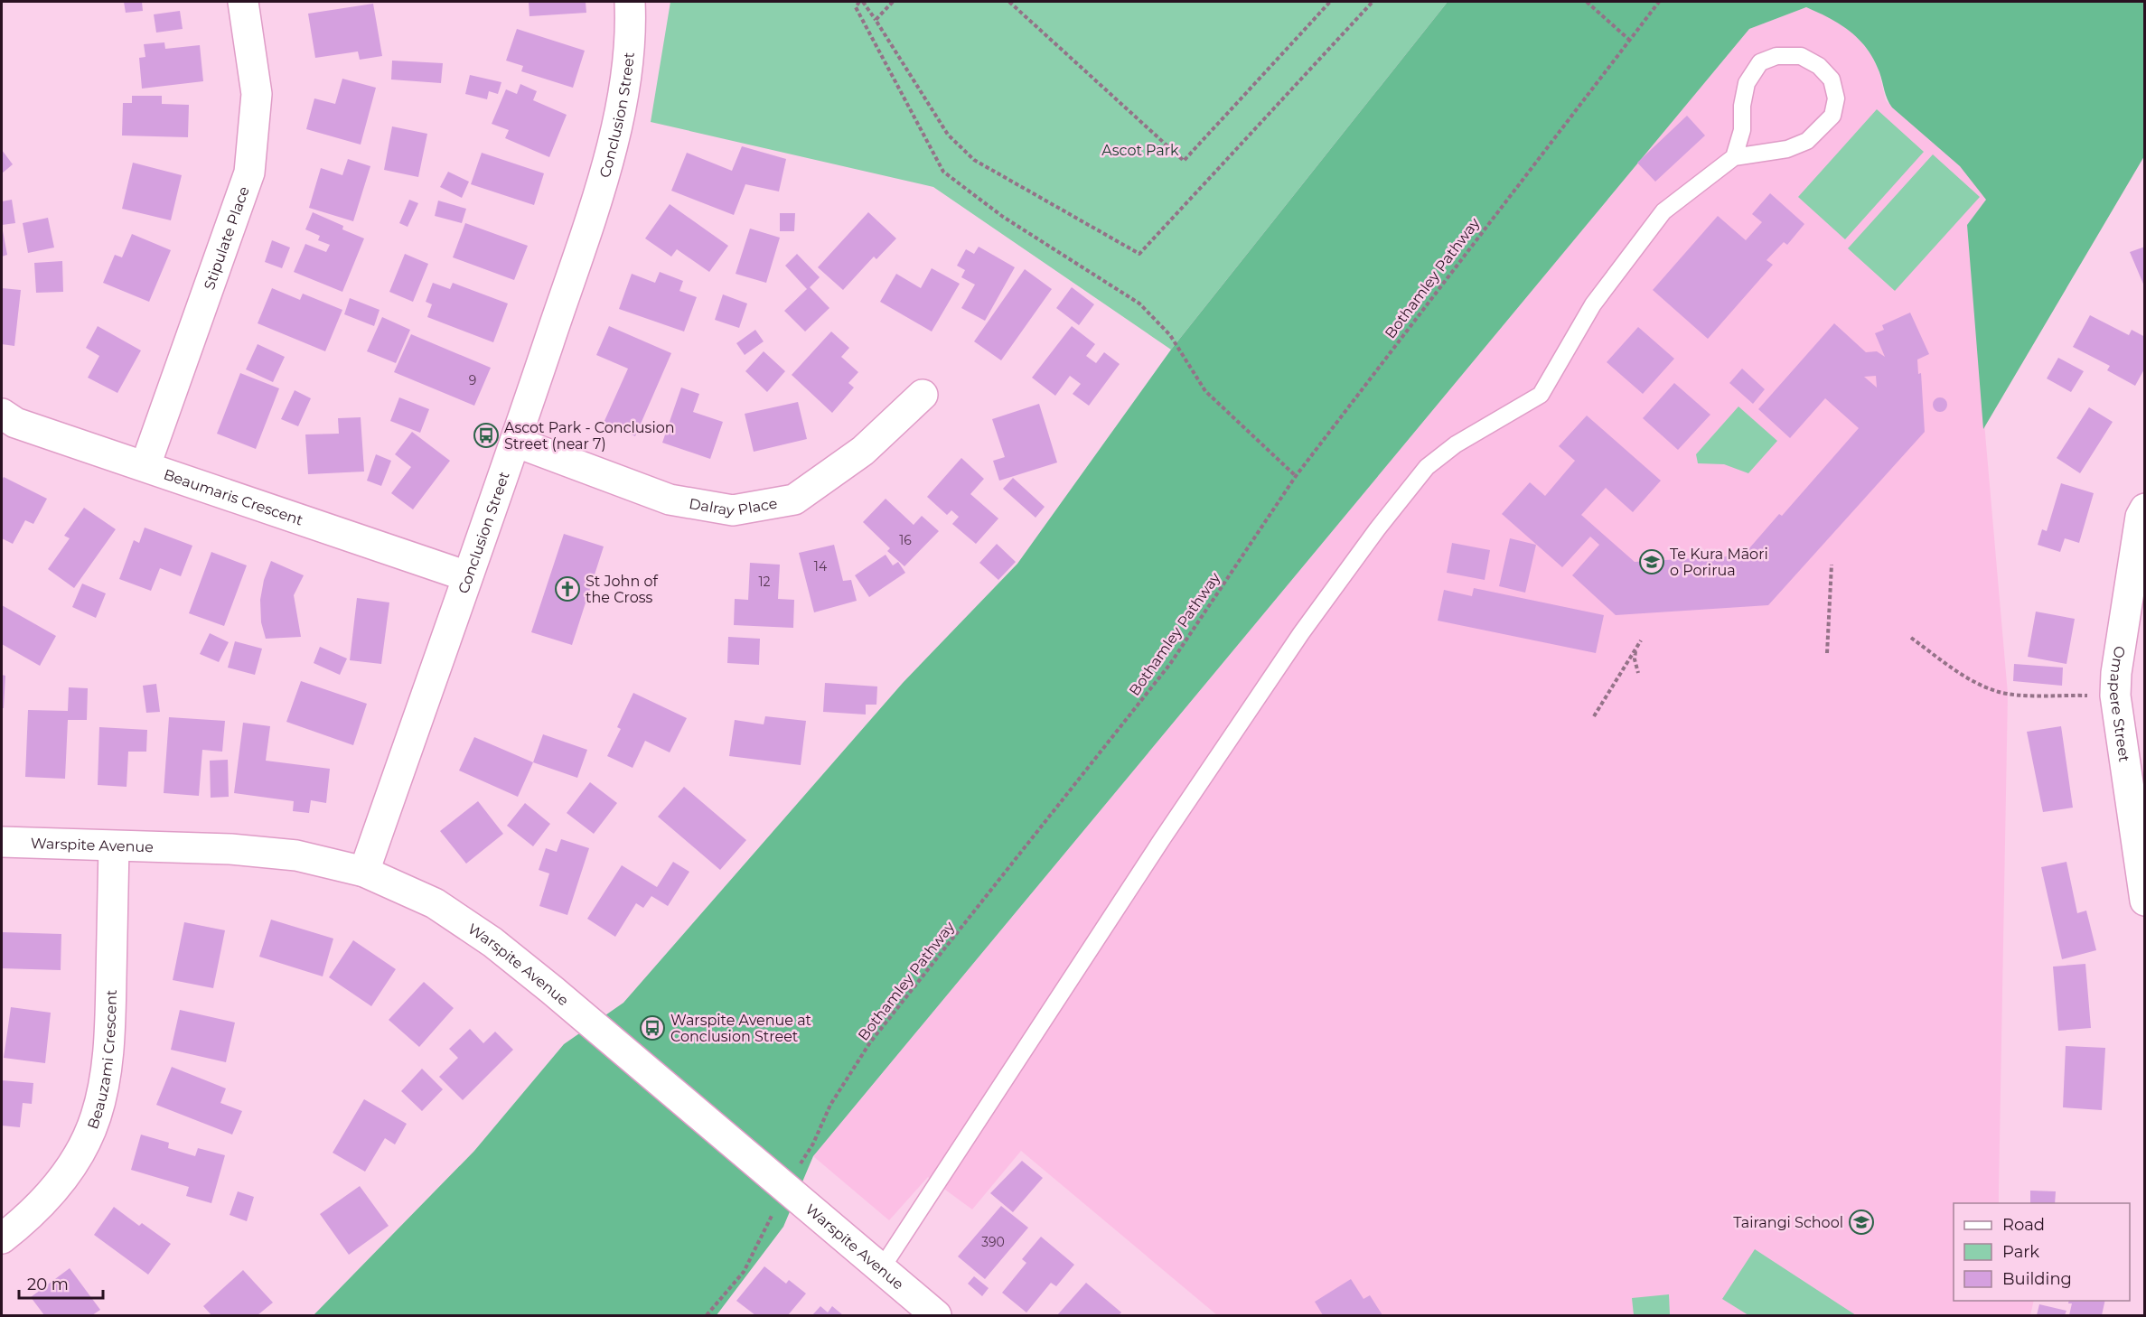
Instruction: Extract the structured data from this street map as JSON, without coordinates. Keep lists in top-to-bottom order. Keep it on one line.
{"streets":{"street":["Conclusion Street","Stipulate Place","Beaumaris Crescent","Dalray Place","Omapere Street","Warspite Avenue","Beauzami Crescent"],"path":["Bothamley Pathway"]},"crossings":[["Conclusion Street","Beaumaris Crescent"],["Conclusion Street","Dalray Place"],["Conclusion Street","Warspite Avenue"],["Stipulate Place","Beaumaris Crescent"],["Bothamley Pathway","Warspite Avenue"],["Warspite Avenue","Beauzami Crescent"]],"parks":["Ascot Park"],"places":{"bus stop":["Ascot Park - Conclusion Street (near 7)","Warspite Avenue at Conclusion Street"],"school or university":["Te Kura Māori o Porirua","Tairangi School"],"church":["St John of the Cross"]},"house_numbers":["9","16","14","12","390"],"legend":["Road","Park","Building"],"scale_bar":"20 m"}
